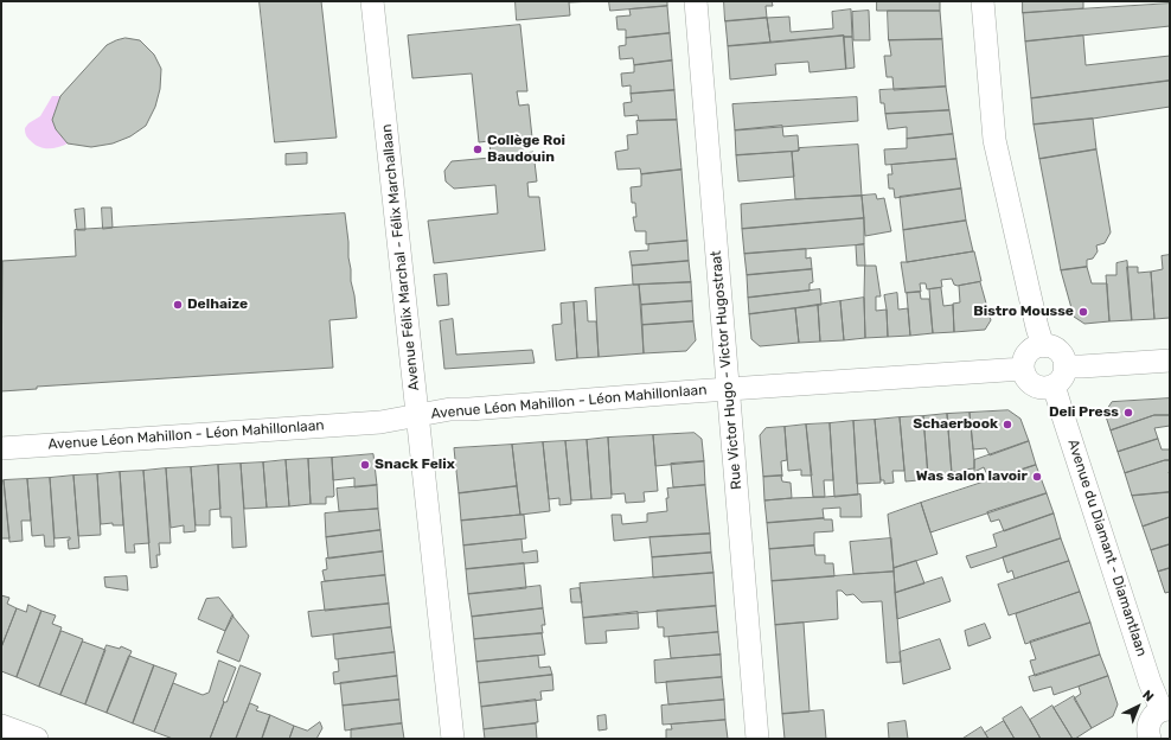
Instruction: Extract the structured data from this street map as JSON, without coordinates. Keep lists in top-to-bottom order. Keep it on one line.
{"streets":{"street":["Avenue Félix Marchal - Félix Marchallaan","Rue Victor Hugo - Victor Hugostraat","Avenue Léon Mahillon - Léon Mahillonlaan","Avenue du Diamant - Diamantlaan"]},"crossings":[["Avenue Félix Marchal - Félix Marchallaan","Avenue Léon Mahillon - Léon Mahillonlaan"],["Rue Victor Hugo - Victor Hugostraat","Avenue Léon Mahillon - Léon Mahillonlaan"],["Avenue Léon Mahillon - Léon Mahillonlaan","Avenue du Diamant - Diamantlaan"]],"places":["Collège Roi Baudouin","Delhaize","Bistro Mousse","Deli Press","Schaerbook","Snack Felix","Was salon lavoir"],"north":"top right"}
